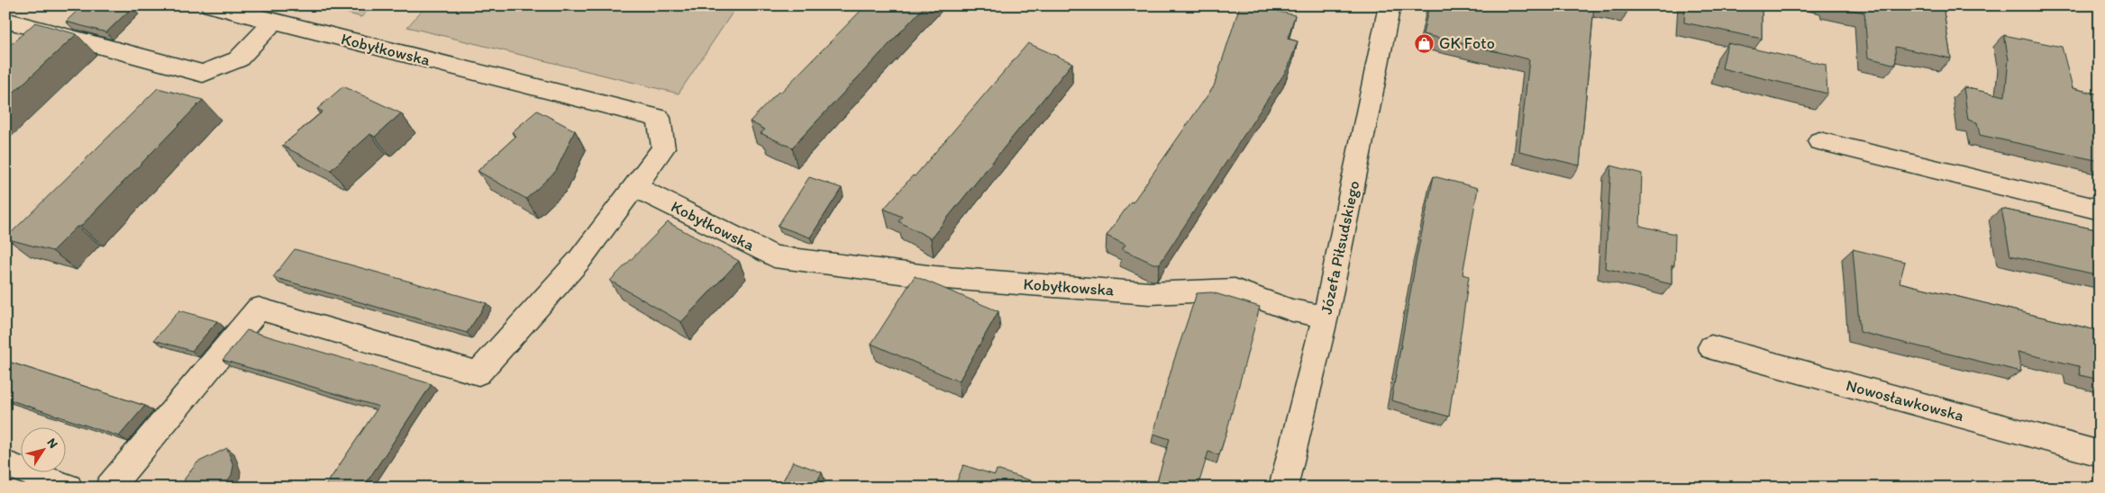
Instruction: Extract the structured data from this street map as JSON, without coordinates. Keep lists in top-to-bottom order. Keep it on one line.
{"streets":{"street":["Kobyłkowska","Józefa Piłsudskiego","Nowosławkowska"]},"crossings":[["Kobyłkowska","Józefa Piłsudskiego"]],"places":{"shop":["GK Foto"]},"north":"top right"}
